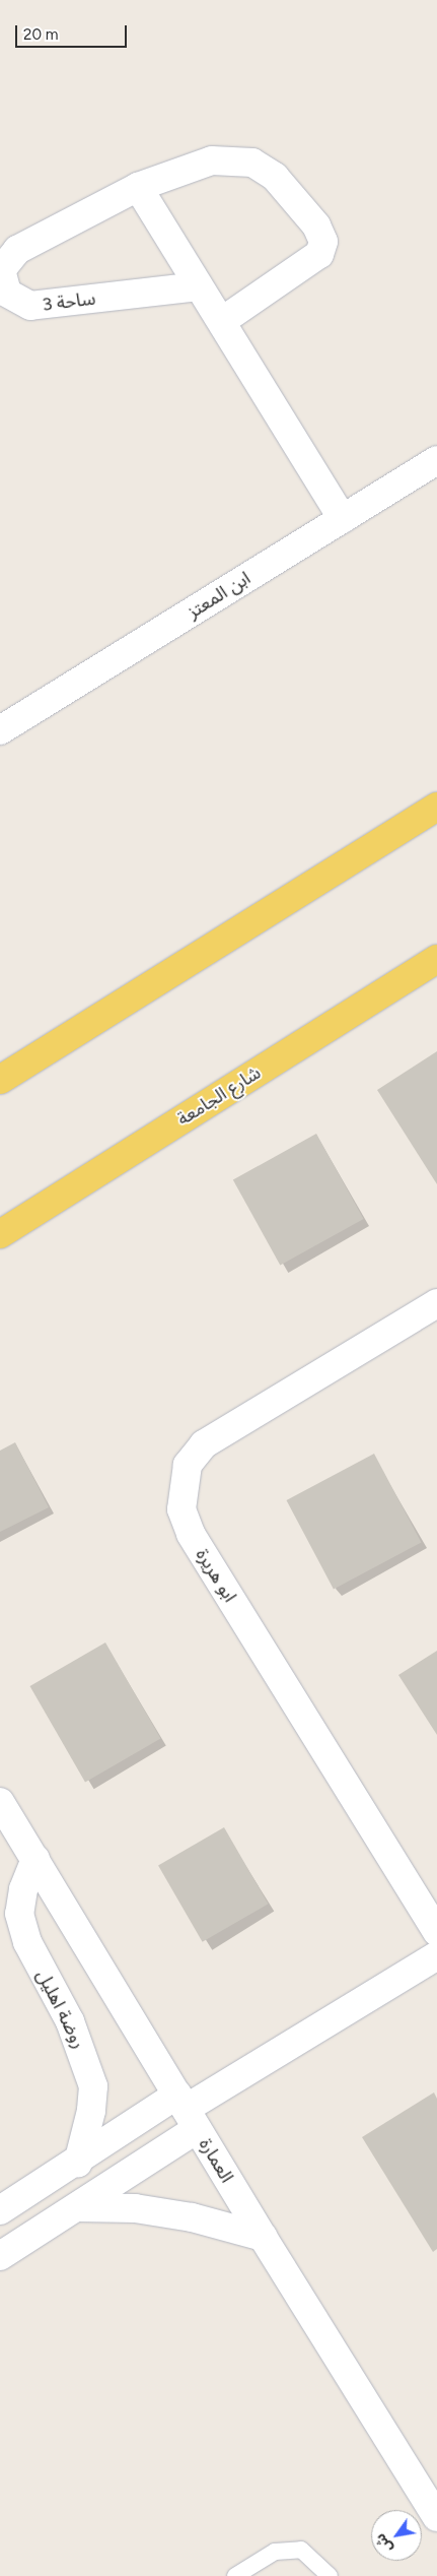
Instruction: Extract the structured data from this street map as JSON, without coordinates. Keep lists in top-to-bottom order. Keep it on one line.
{"streets":{"main road":["شارع الجامعة"],"street":["ساحة 3","ابن المعتز","ابو هريرة","روضة اهليل","العمارة"]},"crossings":[["روضة اهليل","العمارة"]],"scale_bar":"20 m","north":"bottom left"}
